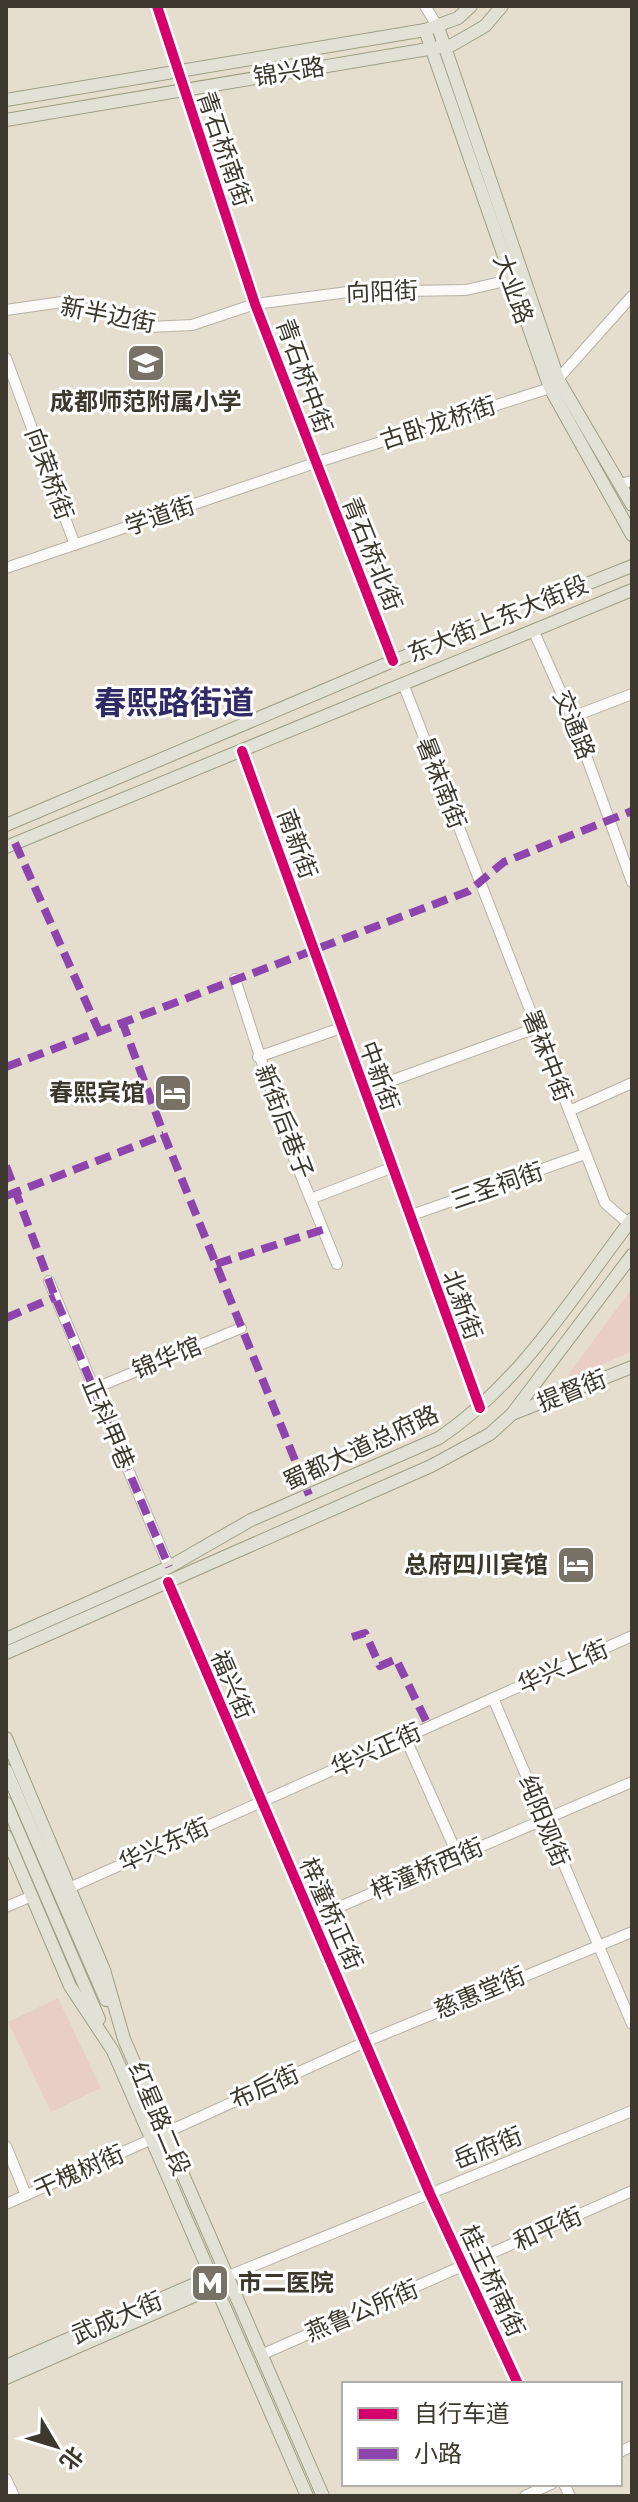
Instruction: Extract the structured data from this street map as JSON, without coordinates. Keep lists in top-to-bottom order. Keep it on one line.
{"streets":{"main road":["锦兴路","大业路","东大街上东大街段","提督街","蜀都大道总府路","红星路二段","武成大街"],"street":["青石桥南街","向阳街","新半边街","青石桥中街","古卧龙桥街","向荣桥街","学道街","青石桥北街","交通路","暑袜南街","南新街","署袜中街","中新街","新街后巷子","三圣祠街","北新街","锦华馆","正科甲巷","华兴上街","福兴街","华兴正街","纯阳观街","华兴东街","梓潼桥西街","梓潼桥正街","慈惠堂街","布后街","岳府街","干槐树街","和平街","桂王桥南街","燕鲁公所街"]},"crossings":[["锦兴路","青石桥南街"],["锦兴路","大业路"],["青石桥南街","向阳街"],["青石桥南街","新半边街"],["青石桥南街","青石桥中街"],["大业路","向阳街"],["大业路","古卧龙桥街"],["向阳街","新半边街"],["向阳街","青石桥中街"],["新半边街","青石桥中街"],["青石桥中街","古卧龙桥街"],["青石桥中街","学道街"],["青石桥中街","青石桥北街"],["古卧龙桥街","学道街"],["古卧龙桥街","青石桥北街"],["向荣桥街","学道街"],["学道街","青石桥北街"],["青石桥北街","东大街上东大街段"],["东大街上东大街段","交通路"],["东大街上东大街段","暑袜南街"],["东大街上东大街段","南新街"],["暑袜南街","署袜中街"],["南新街","中新街"],["署袜中街","三圣祠街"],["署袜中街","蜀都大道总府路"],["中新街","三圣祠街"],["中新街","北新街"],["三圣祠街","北新街"],["北新街","蜀都大道总府路"],["锦华馆","正科甲巷"],["提督街","蜀都大道总府路"],["正科甲巷","蜀都大道总府路"],["蜀都大道总府路","福兴街"],["华兴上街","华兴正街"],["华兴上街","纯阳观街"],["福兴街","华兴正街"],["福兴街","华兴东街"],["福兴街","梓潼桥正街"],["华兴正街","纯阳观街"],["华兴正街","华兴东街"],["华兴正街","梓潼桥正街"],["纯阳观街","梓潼桥西街"],["纯阳观街","慈惠堂街"],["华兴东街","梓潼桥正街"],["华兴东街","红星路二段"],["梓潼桥西街","梓潼桥正街"],["梓潼桥正街","慈惠堂街"],["梓潼桥正街","布后街"],["梓潼桥正街","岳府街"],["梓潼桥正街","桂王桥南街"],["慈惠堂街","布后街"],["布后街","红星路二段"],["红星路二段","岳府街"],["红星路二段","干槐树街"],["红星路二段","燕鲁公所街"],["红星路二段","武成大街"],["岳府街","桂王桥南街"],["岳府街","武成大街"],["和平街","桂王桥南街"],["和平街","燕鲁公所街"],["桂王桥南街","燕鲁公所街"]],"districts":["春熙路街道"],"places":{"school or university":["成都师范附属小学"],"hotel":["春熙宾馆","总府四川宾馆"],"metro station":["市二医院"]},"legend":["自行车道","小路"],"north":"bottom right"}
